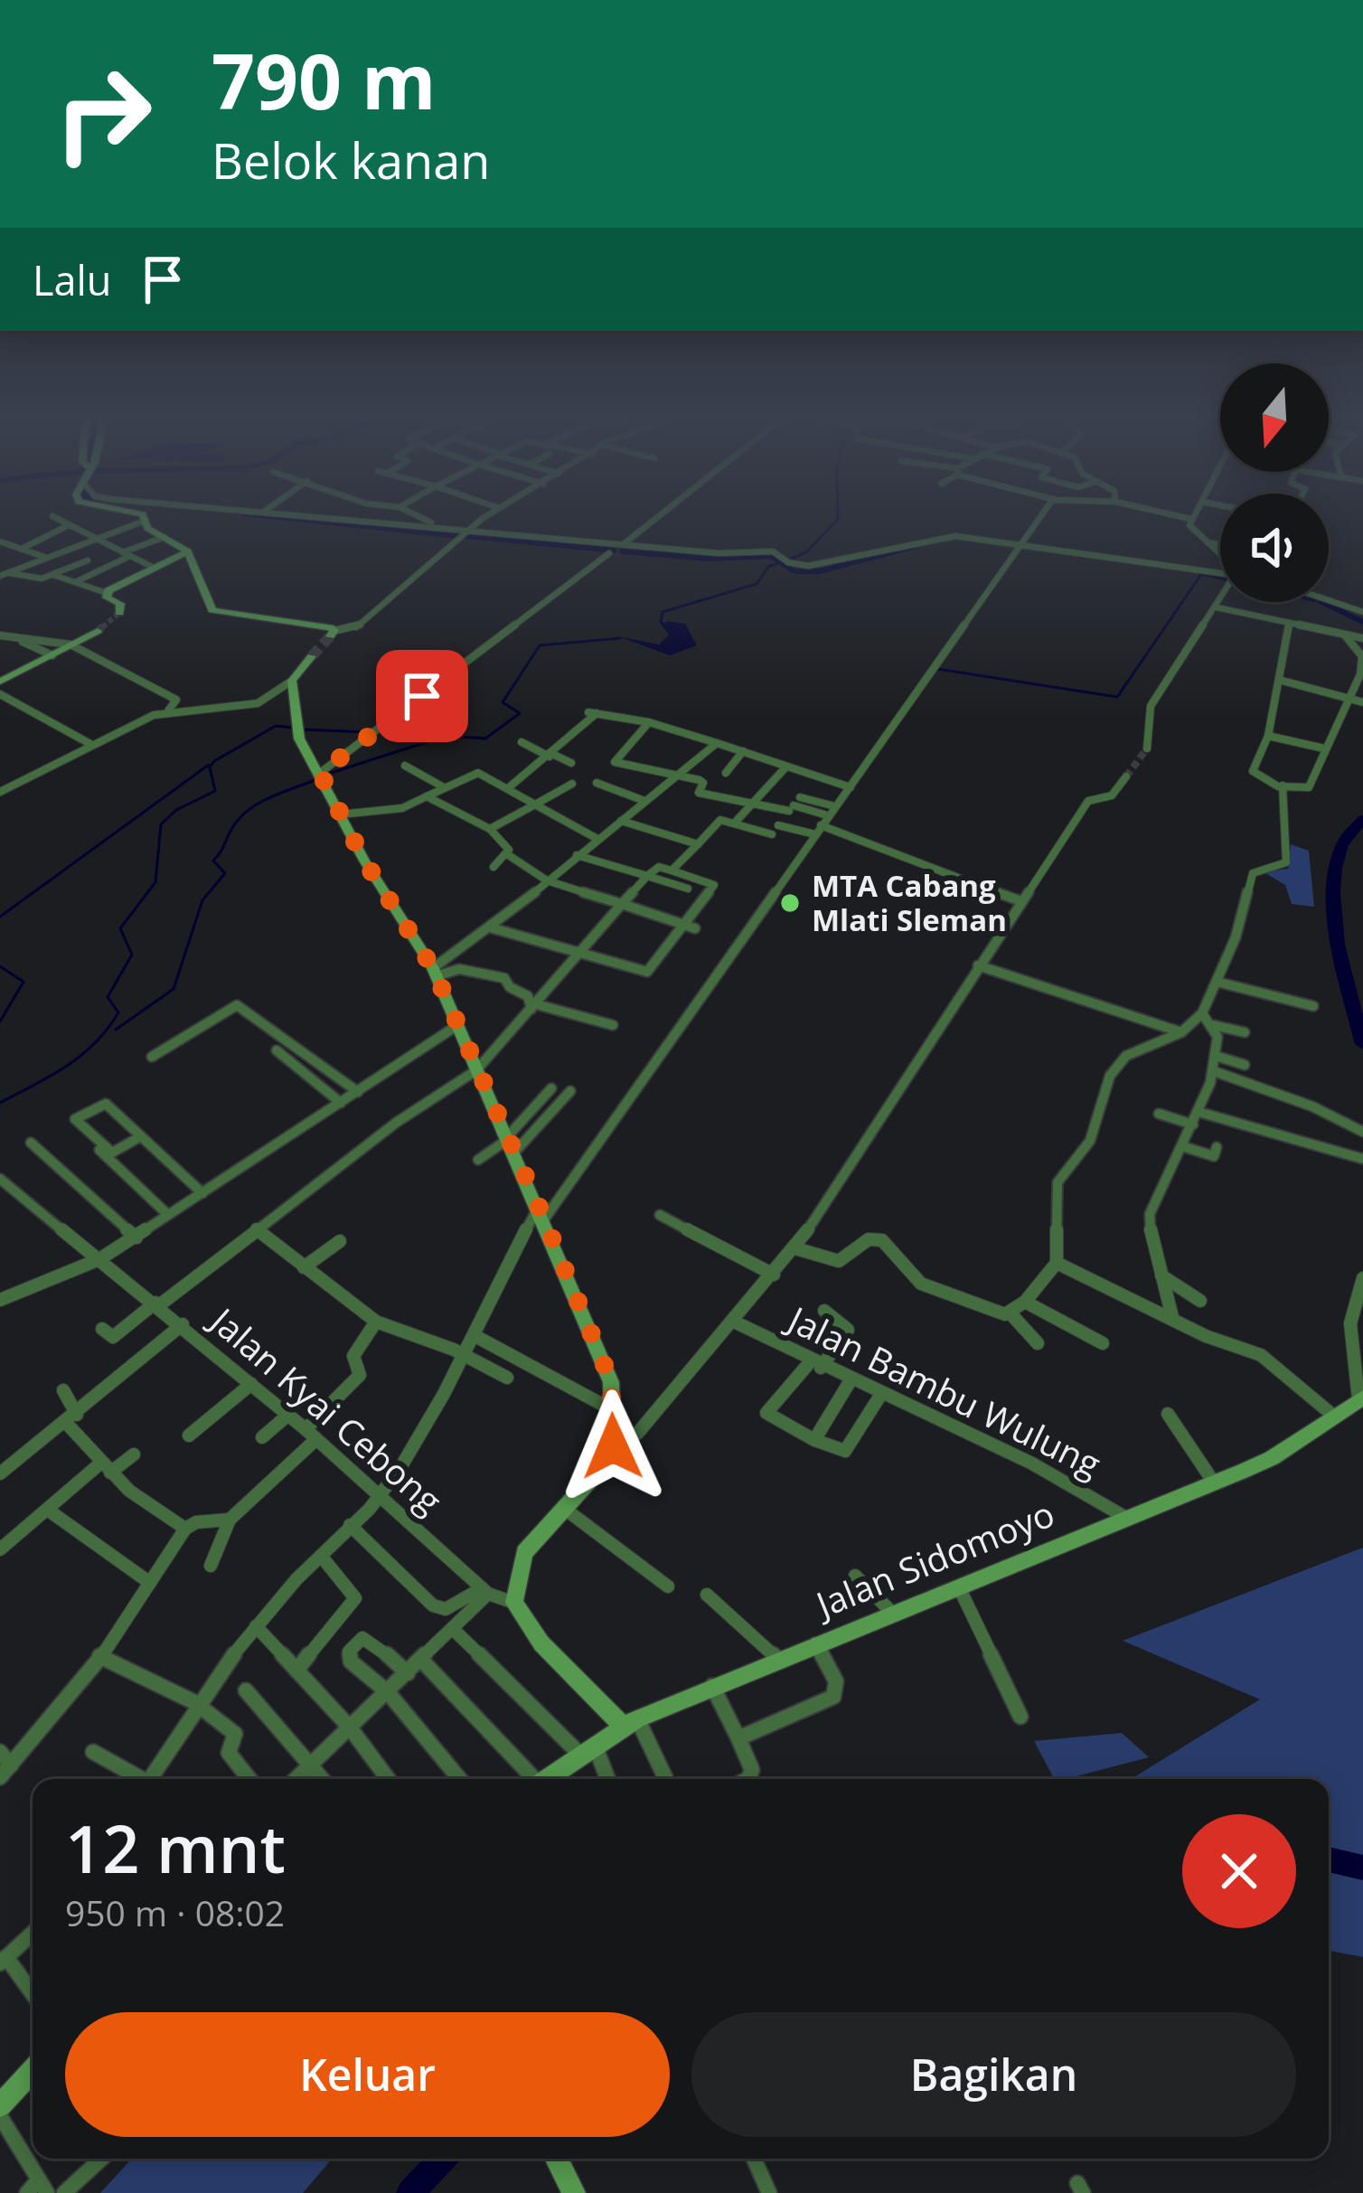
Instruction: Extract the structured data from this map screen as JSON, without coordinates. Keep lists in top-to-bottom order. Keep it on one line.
{"streets":{"street":["Jalan Bambu Wulung","Jalan Kyai Cebong","Jalan Sidomoyo"]},"crossings":[["Jalan Bambu Wulung","Jalan Sidomoyo"]],"places":["MTA Cabang Mlati Sleman"],"north":"bottom","page":{"turn":["790 m","Belok kanan"],"then":"Lalu","heading":["12 mnt","950 m · 08:02"],"buttons":["Keluar","Bagikan"]}}
